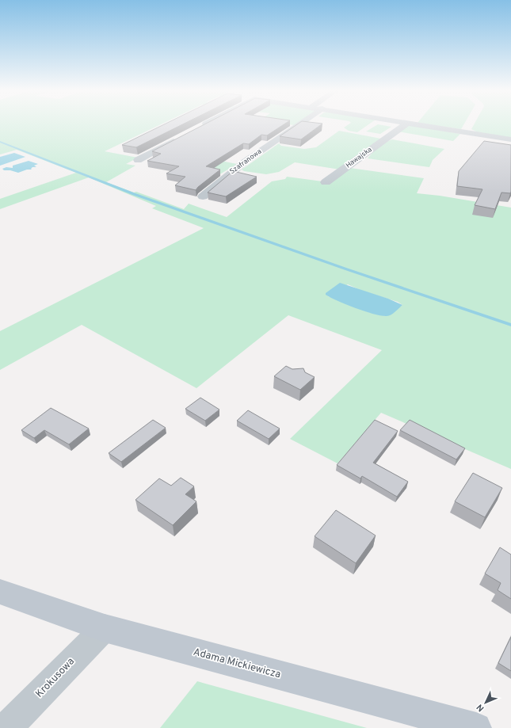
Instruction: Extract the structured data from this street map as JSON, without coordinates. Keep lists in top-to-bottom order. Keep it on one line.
{"streets":{"street":["Hawajska","Szafranowa","Adama Mickiewicza","Krokusowa"]},"crossings":[["Adama Mickiewicza","Krokusowa"]],"north":"bottom left"}
